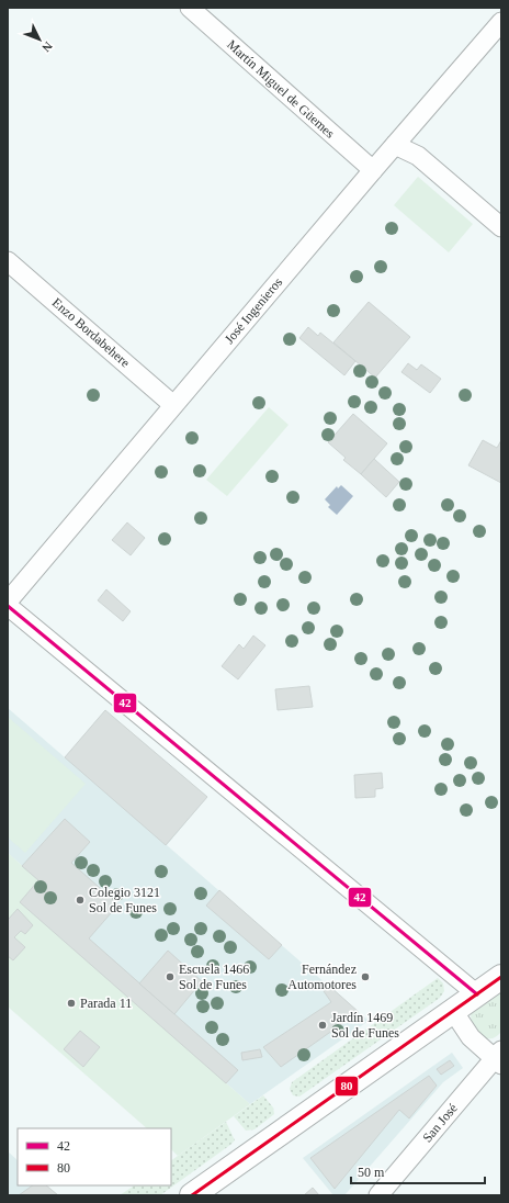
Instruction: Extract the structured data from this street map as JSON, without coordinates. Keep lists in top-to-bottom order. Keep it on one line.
{"streets":{"street":["Martín Miguel de Güemes","José Ingenieros","Enzo Bordabehere","San José"]},"crossings":[["Martín Miguel de Güemes","José Ingenieros"],["José Ingenieros","Enzo Bordabehere"]],"places":["Colegio 3121 Sol de Funes","Escuela 1466 Sol de Funes","Fernández Automotores","Parada 11","Jardín 1469 Sol de Funes"],"lines":["transit line 42","transit line 80"],"legend":["42","80"],"scale_bar":"50 m","north":"bottom right"}
